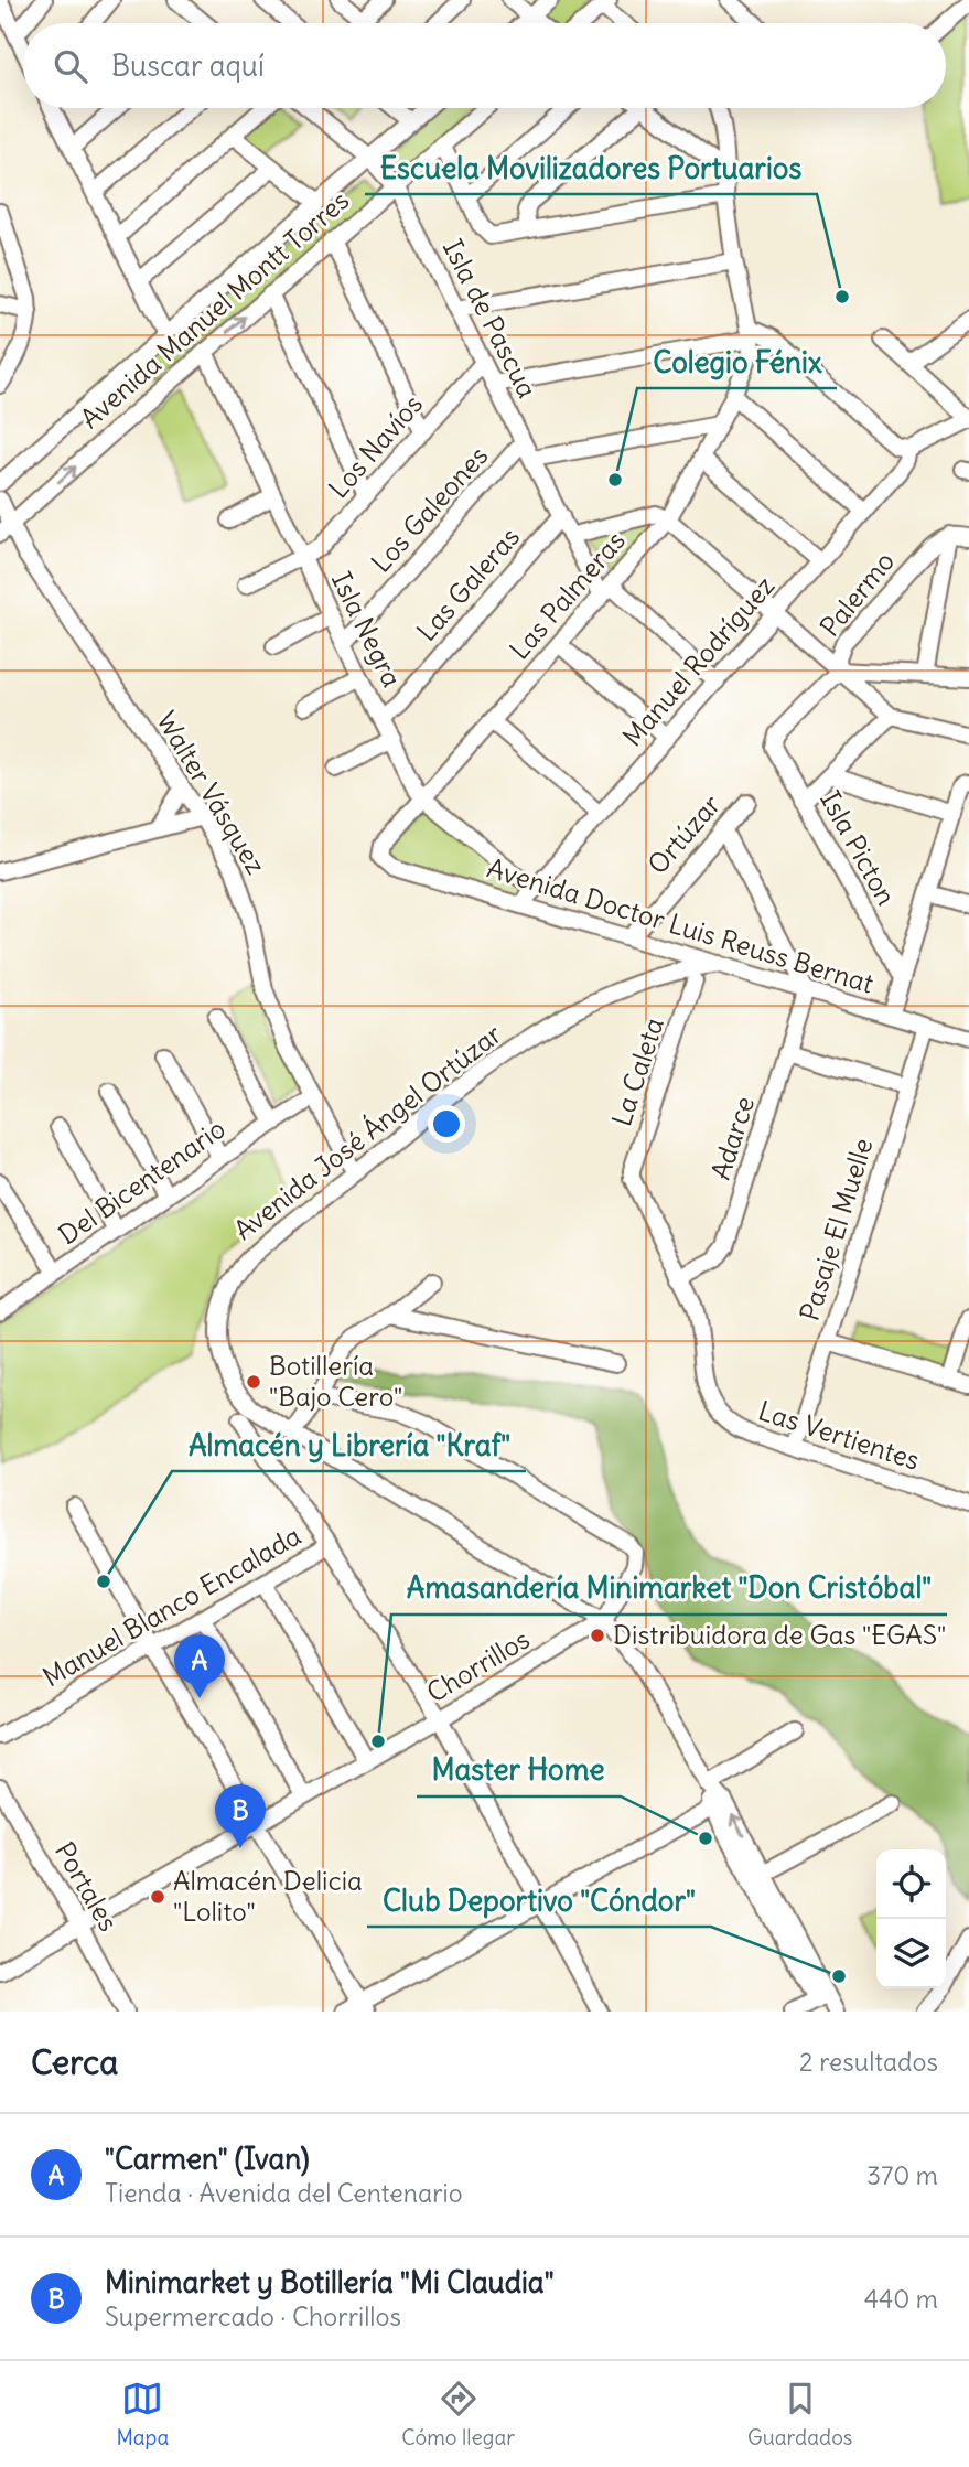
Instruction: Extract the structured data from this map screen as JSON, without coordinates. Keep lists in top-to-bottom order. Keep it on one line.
{"streets":{"street":["Avenida Manuel Montt Torres","Isla de Pascua","Los Navíos","Los Galeones","Las Galeras","Palermo","Las Palmeras","Isla Negra","Manuel Rodríguez","Walter Vásquez","Ortúzar","Isla Picton","Avenida Doctor Luis Reuss Bernat","La Caleta","Avenida José Ángel Ortúzar","Adarce","Del Bicentenario","Pasaje El Muelle","Las Vertientes","Manuel Blanco Encalada","Chorrillos","Portales"]},"crossings":[["Avenida Manuel Montt Torres","Isla de Pascua"],["Avenida Manuel Montt Torres","Isla Negra"],["Avenida Manuel Montt Torres","Walter Vásquez"],["Isla de Pascua","Los Navíos"],["Isla de Pascua","Los Galeones"],["Isla de Pascua","Las Galeras"],["Isla de Pascua","Las Palmeras"],["Isla de Pascua","Manuel Rodríguez"],["Los Navíos","Isla Negra"],["Los Galeones","Isla Negra"],["Las Galeras","Isla Negra"],["Palermo","Isla Picton"],["Las Palmeras","Isla Negra"],["Las Palmeras","Avenida Doctor Luis Reuss Bernat"],["Isla Negra","Manuel Rodríguez"],["Manuel Rodríguez","Avenida Doctor Luis Reuss Bernat"],["Walter Vásquez","Avenida José Ángel Ortúzar"],["Walter Vásquez","Del Bicentenario"],["Ortúzar","Avenida Doctor Luis Reuss Bernat"],["Avenida Doctor Luis Reuss Bernat","Avenida José Ángel Ortúzar"],["Avenida Doctor Luis Reuss Bernat","Adarce"],["Avenida Doctor Luis Reuss Bernat","Pasaje El Muelle"],["La Caleta","Las Vertientes"],["Avenida José Ángel Ortúzar","Chorrillos"],["Adarce","Las Vertientes"],["Pasaje El Muelle","Las Vertientes"],["Chorrillos","Portales"]],"places":["Escuela Movilizadores Portuarios","Colegio Fénix","Botillería \"Bajo Cero\"","Almacén y Librería \"Kraf\"","Distribuidora de Gas \"EGAS\"","Amasandería Minimarket \"Don Cristóbal\"","Master Home","Almacén Delicia \"Lolito\"","Club Deportivo \"Cóndor\""],"page":{"search":"Buscar aquí","pins":["A","B"],"heading":["Cerca","2 resultados"],"list":[{"mark":"A","name":"\"Carmen\" (Ivan)","note":"Tienda · Avenida del Centenario","value":"370 m"},{"mark":"B","name":"Minimarket y Botillería \"Mi Claudia\"","note":"Supermercado · Chorrillos","value":"440 m"}],"nav":["Mapa","Cómo llegar","Guardados"]}}
